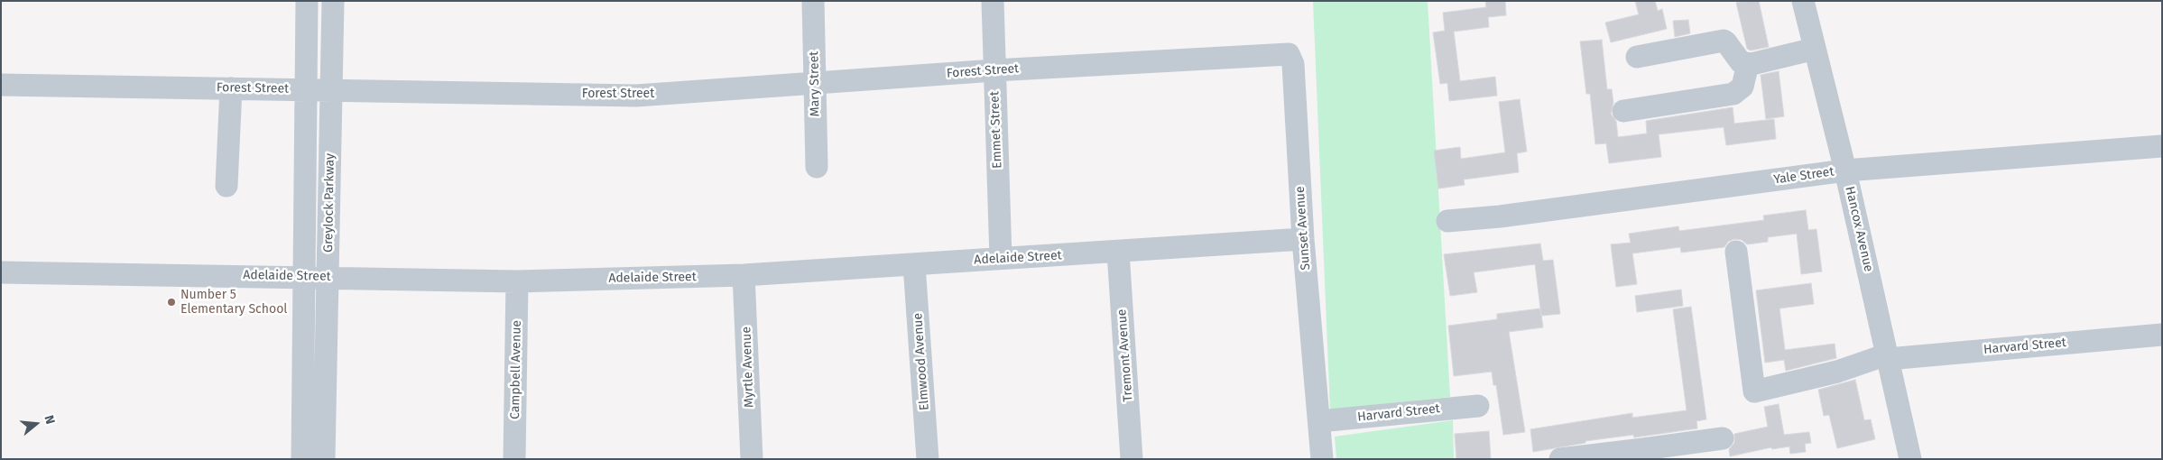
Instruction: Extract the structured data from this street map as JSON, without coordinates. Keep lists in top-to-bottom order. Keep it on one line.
{"streets":{"street":["Forest Street","Mary Street","Emmet Street","Yale Street","Greylock Parkway","Sunset Avenue","Hancox Avenue","Adelaide Street","Harvard Street","Tremont Avenue","Elmwood Avenue","Myrtle Avenue","Campbell Avenue"]},"crossings":[["Forest Street","Mary Street"],["Forest Street","Emmet Street"],["Forest Street","Greylock Parkway"],["Forest Street","Sunset Avenue"],["Emmet Street","Adelaide Street"],["Yale Street","Hancox Avenue"],["Greylock Parkway","Adelaide Street"],["Sunset Avenue","Adelaide Street"],["Sunset Avenue","Harvard Street"],["Hancox Avenue","Harvard Street"],["Adelaide Street","Tremont Avenue"],["Adelaide Street","Elmwood Avenue"],["Adelaide Street","Myrtle Avenue"],["Adelaide Street","Campbell Avenue"]],"places":["Number 5 Elementary School"],"north":"right"}
